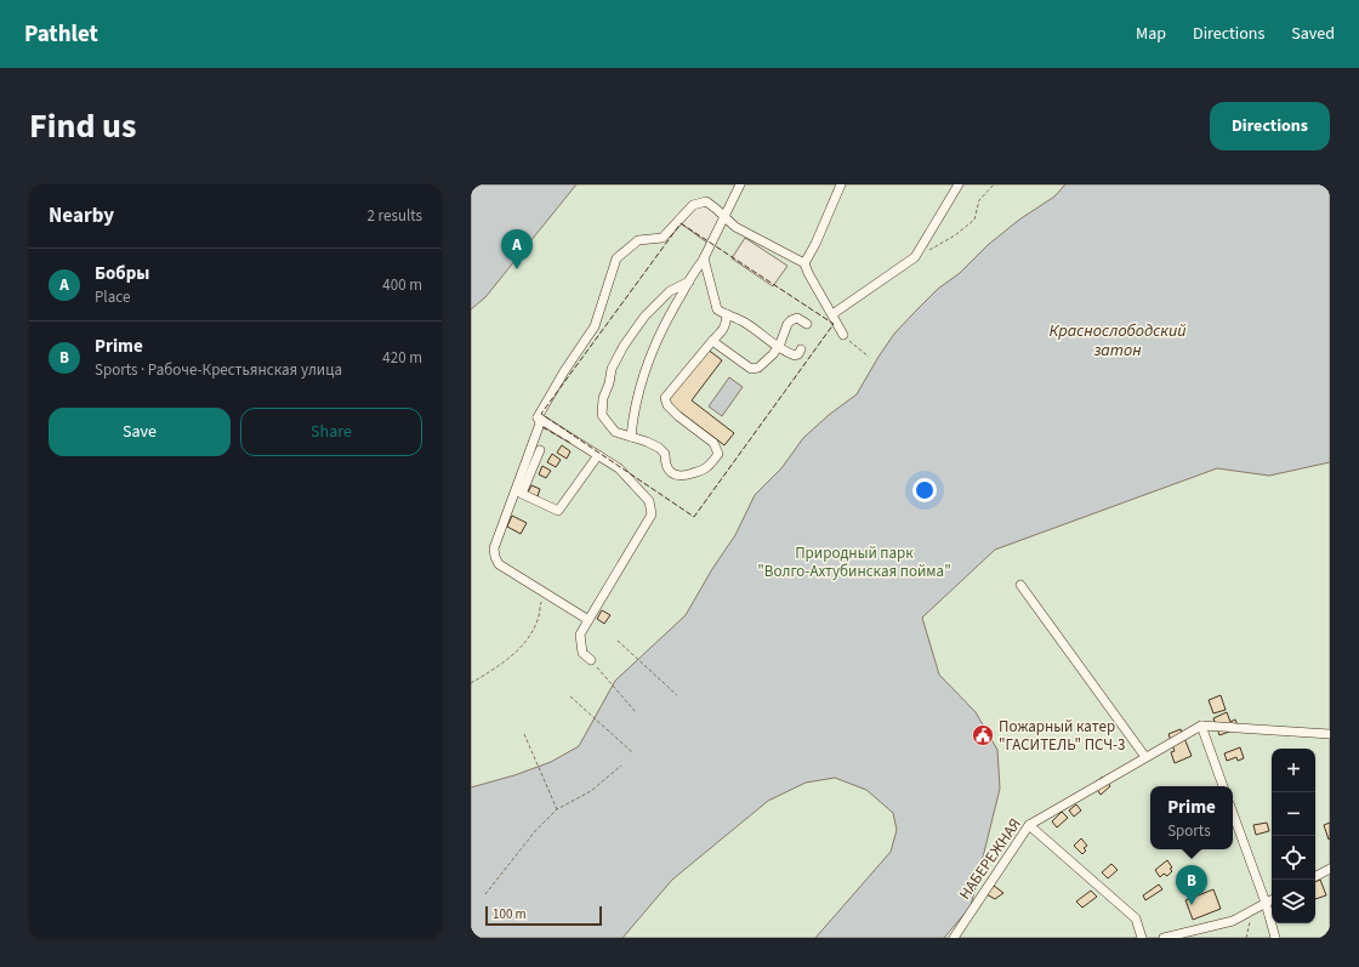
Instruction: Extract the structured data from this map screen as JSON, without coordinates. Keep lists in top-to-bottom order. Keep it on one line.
{"streets":{"street":["НАБЕРЕЖНАЯ"]},"water":["Краснослободский затон"],"parks":["Природный парк \"Волго-Ахтубинская пойма\""],"places":{"public building":["Пожарный катер \"ГАСИТЕЛЬ\" ПСЧ-3"]},"scale_bar":"100 m","page":{"header":"Pathlet","nav":["Map","Directions","Saved"],"title":"Find us","buttons":["Directions",["Save","Share"]],"heading":["Nearby","2 results"],"pins":["A","B"],"list":[{"mark":"A","name":"Бобры","note":"Place","value":"400 m"},{"mark":"B","name":"Prime","note":"Sports · Рабоче-Крестьянская улица","value":"420 m"}],"map_buttons":["+","−"],"popup":["Prime","Sports"],"scale":"100 m"}}
